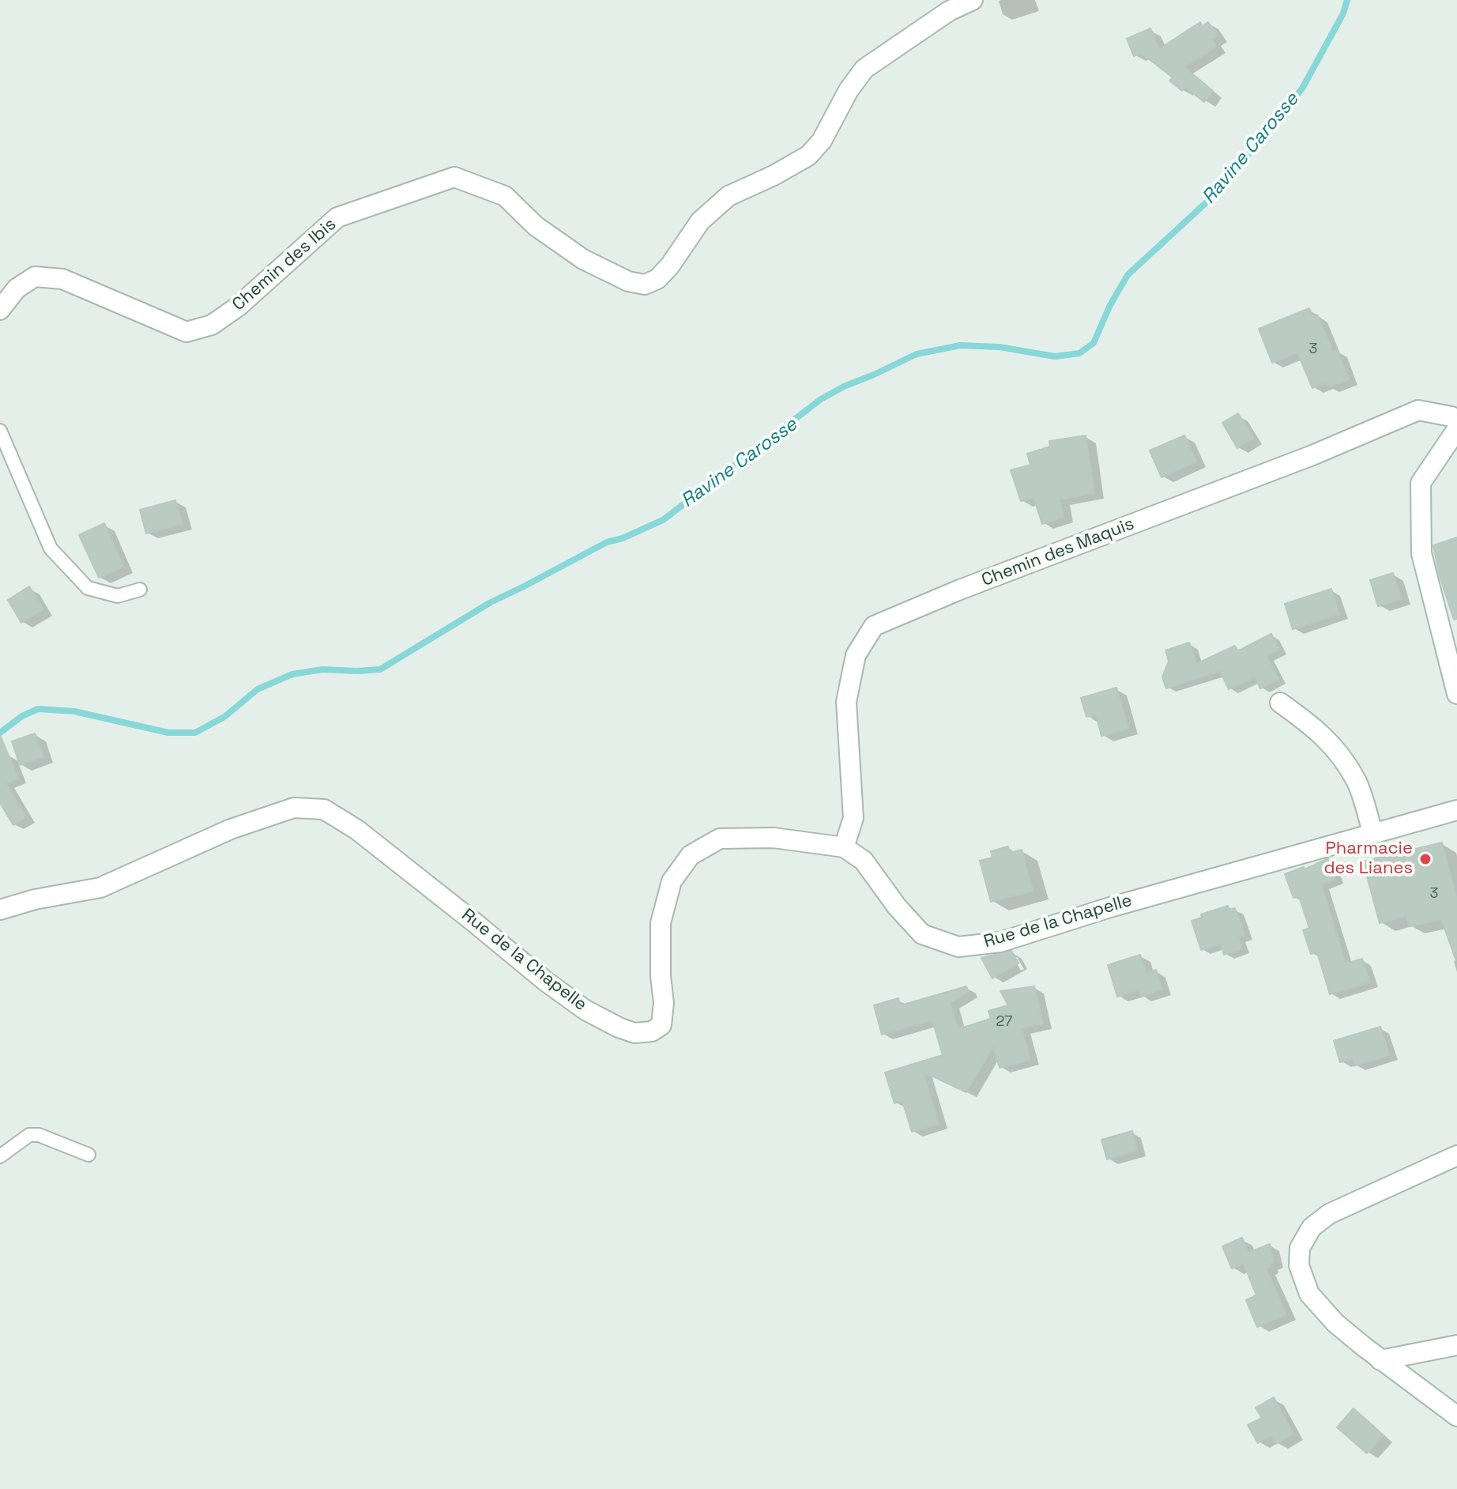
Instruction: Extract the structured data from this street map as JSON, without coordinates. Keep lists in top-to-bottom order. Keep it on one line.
{"streets":{"street":["Chemin des Ibis","Chemin des Maquis","Rue de la Chapelle"]},"crossings":[["Chemin des Maquis","Rue de la Chapelle"]],"water":["Ravine Carosse"],"places":["Pharmacie des Lianes"],"house_numbers":["3","3","27"]}
